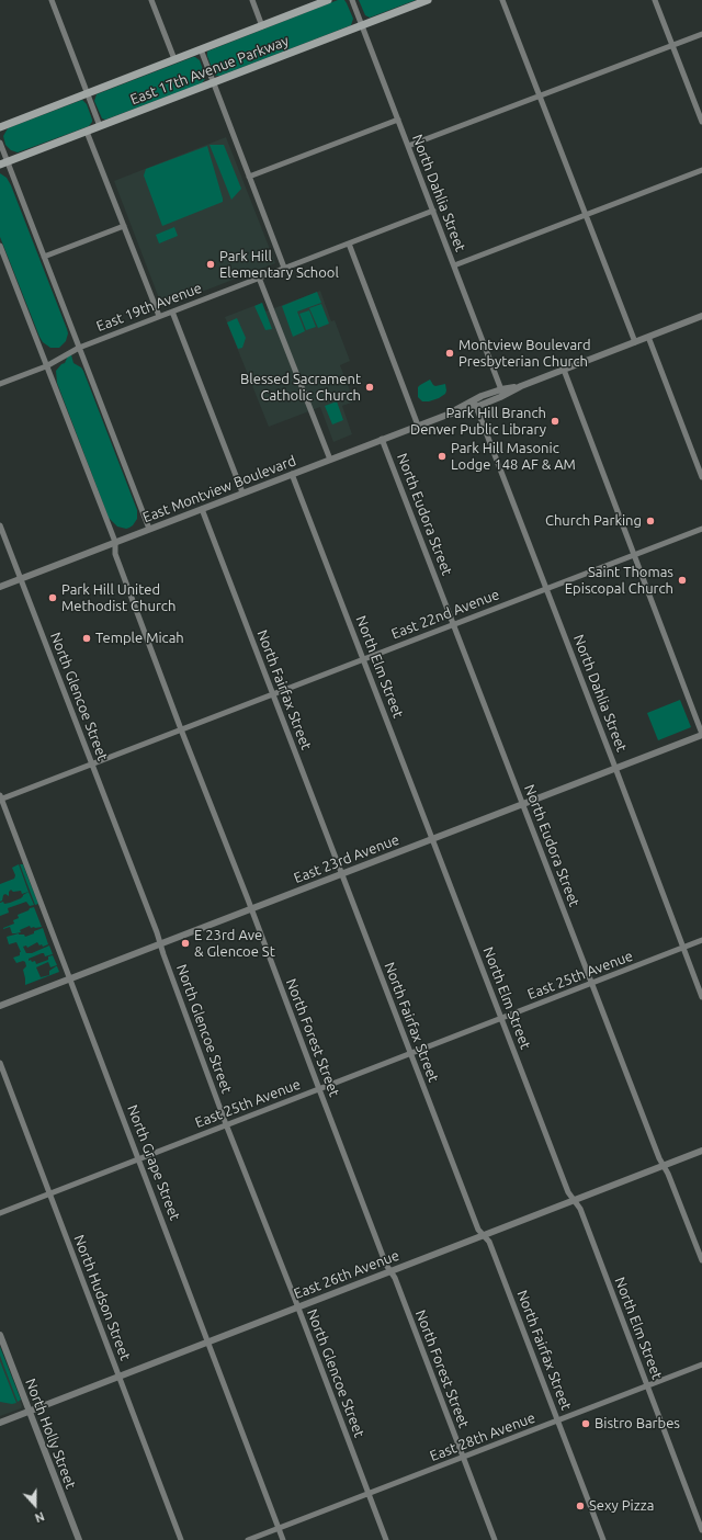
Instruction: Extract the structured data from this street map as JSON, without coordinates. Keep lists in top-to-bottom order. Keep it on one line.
{"streets":{"main road":["East 17th Avenue Parkway"],"street":["North Dahlia Street","East 19th Avenue","East Montview Boulevard","North Eudora Street","East 22nd Avenue","North Elm Street","North Fairfax Street","North Glencoe Street","East 23rd Avenue","East 25th Avenue","North Forest Street","North Grape Street","East 26th Avenue","North Hudson Street","North Holly Street","East 28th Avenue"]},"crossings":[["East 17th Avenue Parkway","North Dahlia Street"],["North Dahlia Street","East 19th Avenue"],["North Dahlia Street","East Montview Boulevard"],["North Dahlia Street","East 22nd Avenue"],["North Dahlia Street","East 23rd Avenue"],["North Dahlia Street","East 25th Avenue"],["East 19th Avenue","North Forest Street"],["East Montview Boulevard","North Eudora Street"],["East Montview Boulevard","North Elm Street"],["East Montview Boulevard","North Fairfax Street"],["East Montview Boulevard","North Glencoe Street"],["East Montview Boulevard","North Forest Street"],["North Eudora Street","East 22nd Avenue"],["North Eudora Street","East 23rd Avenue"],["North Eudora Street","East 25th Avenue"],["North Eudora Street","East 26th Avenue"],["East 22nd Avenue","North Elm Street"],["East 22nd Avenue","North Fairfax Street"],["East 22nd Avenue","North Glencoe Street"],["East 22nd Avenue","North Forest Street"],["East 22nd Avenue","North Grape Street"],["North Elm Street","East 23rd Avenue"],["North Elm Street","East 25th Avenue"],["North Elm Street","East 26th Avenue"],["North Elm Street","East 28th Avenue"],["North Fairfax Street","East 23rd Avenue"],["North Fairfax Street","East 25th Avenue"],["North Fairfax Street","East 26th Avenue"],["North Fairfax Street","East 28th Avenue"],["North Glencoe Street","East 23rd Avenue"],["North Glencoe Street","East 25th Avenue"],["North Glencoe Street","East 26th Avenue"],["North Glencoe Street","East 28th Avenue"],["East 23rd Avenue","North Forest Street"],["East 23rd Avenue","North Grape Street"],["East 25th Avenue","North Forest Street"],["East 25th Avenue","North Grape Street"],["East 25th Avenue","North Hudson Street"],["North Forest Street","East 26th Avenue"],["North Forest Street","East 28th Avenue"],["North Grape Street","East 26th Avenue"],["North Grape Street","East 28th Avenue"],["East 26th Avenue","North Hudson Street"],["East 26th Avenue","North Holly Street"]],"places":["Park Hill Elementary School","Montview Boulevard Presbyterian Church","Blessed Sacrament Catholic Church","Park Hill Branch Denver Public Library","Park Hill Masonic Lodge 148 AF & AM","Church Parking","Saint Thomas Episcopal Church","Park Hill United Methodist Church","Temple Micah","E 23rd Ave & Glencoe St","Bistro Barbes","Sexy Pizza"],"north":"bottom"}
